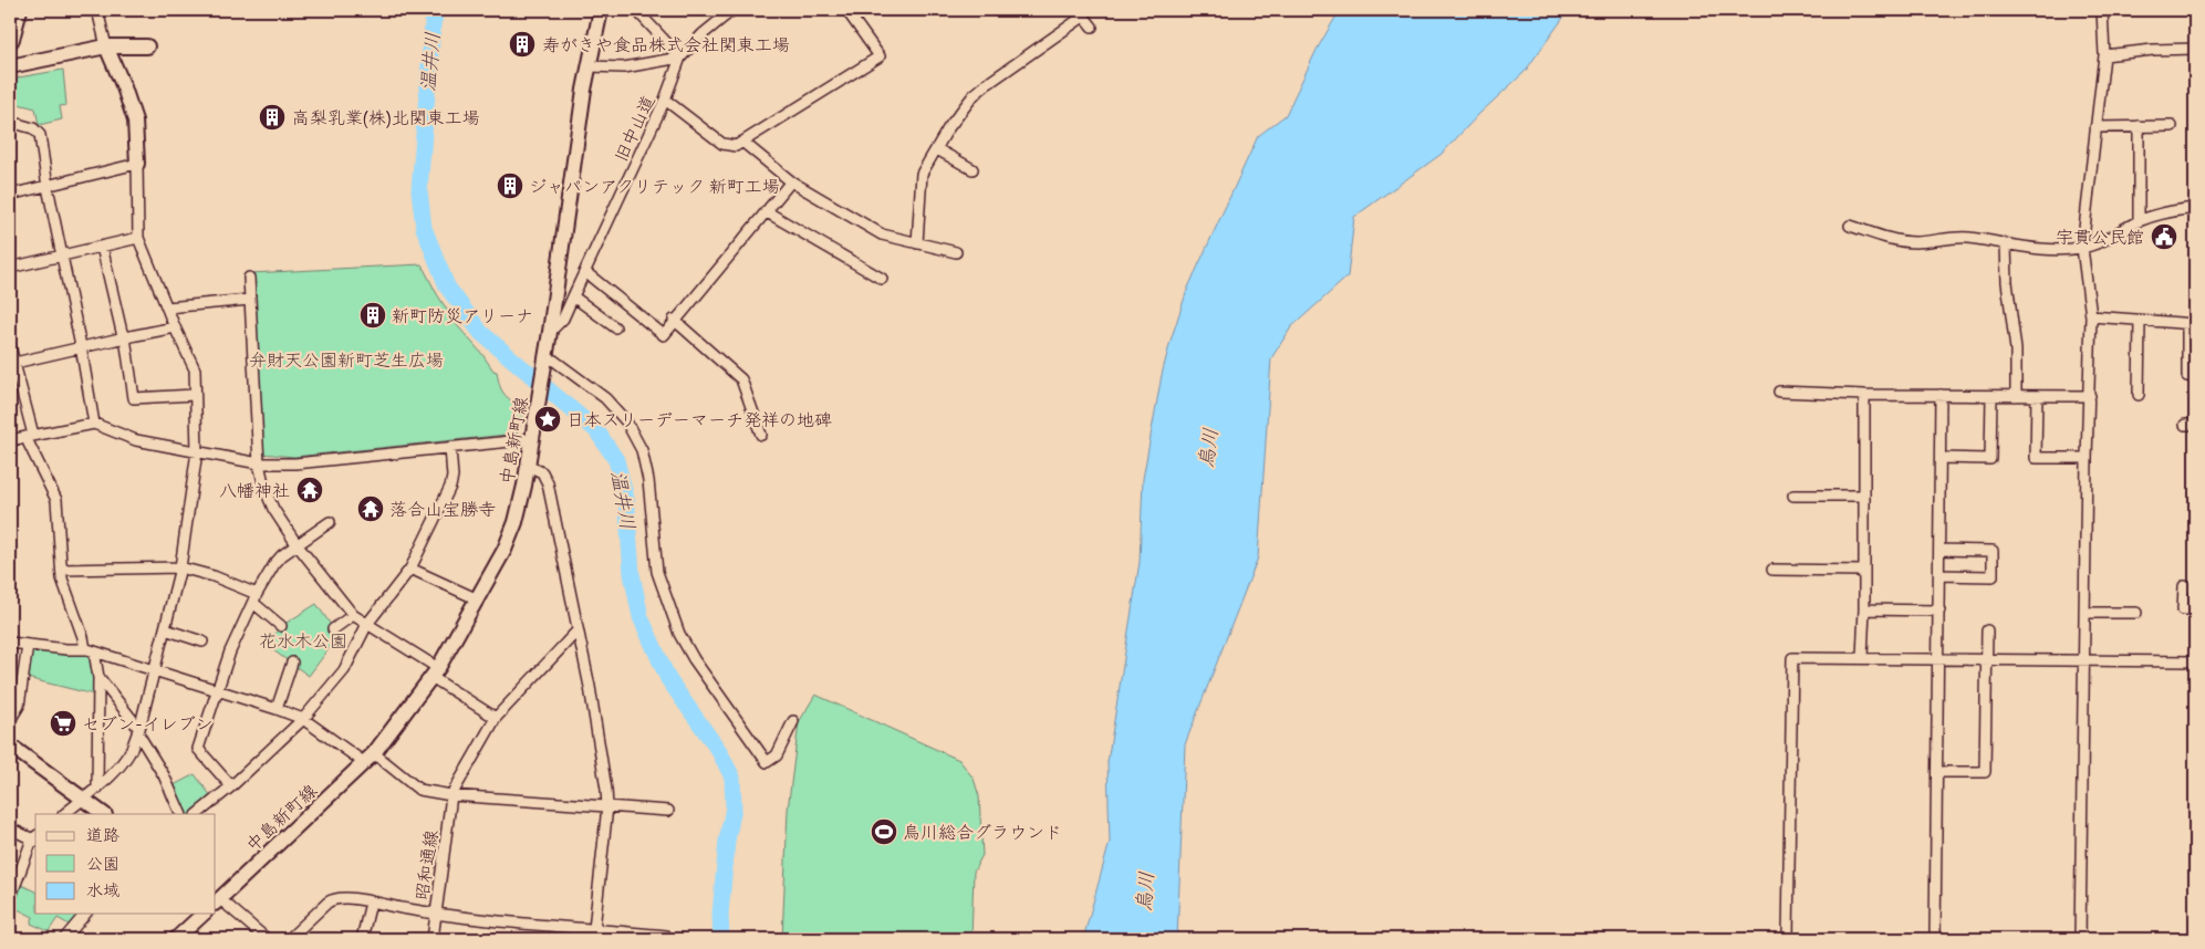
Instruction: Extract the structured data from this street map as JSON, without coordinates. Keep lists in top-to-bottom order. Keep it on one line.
{"streets":{"main road":["中島新町線"],"street":["旧中山道","昭和通線"]},"crossings":[["旧中山道","中島新町線"]],"water":["温井川","烏川"],"parks":["弁財天公園新町芝生広場","花水木公園"],"places":{"building":["寿がきや食品株式会社関東工場","高梨乳業(株)北関東工場","ジャパンアクリテック 新町工場","新町防災アリーナ"],"public building":["宇貫公民館"],"place":["日本スリーデーマーチ発祥の地碑"],"temple":["八幡神社","落合山宝勝寺"],"supermarket":["セブン-イレブン"],"sports":["烏川総合グラウンド"]},"legend":["道路","公園","水域"]}
